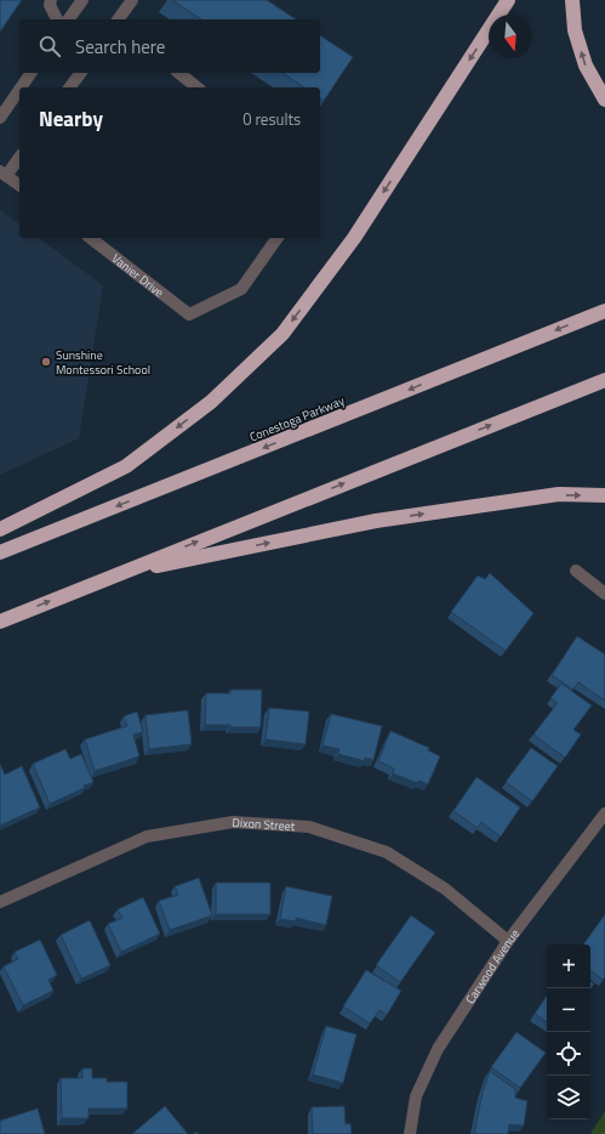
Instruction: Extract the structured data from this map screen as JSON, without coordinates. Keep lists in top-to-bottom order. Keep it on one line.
{"streets":{"highway":["Conestoga Parkway"],"street":["Vanier Drive","Dixon Street","Carwood Avenue"]},"crossings":[["Dixon Street","Carwood Avenue"]],"places":["Sunshine Montessori School"],"north":"bottom","page":{"search":"Search here","heading":["Nearby","0 results"],"map_buttons":["+","−"]}}
